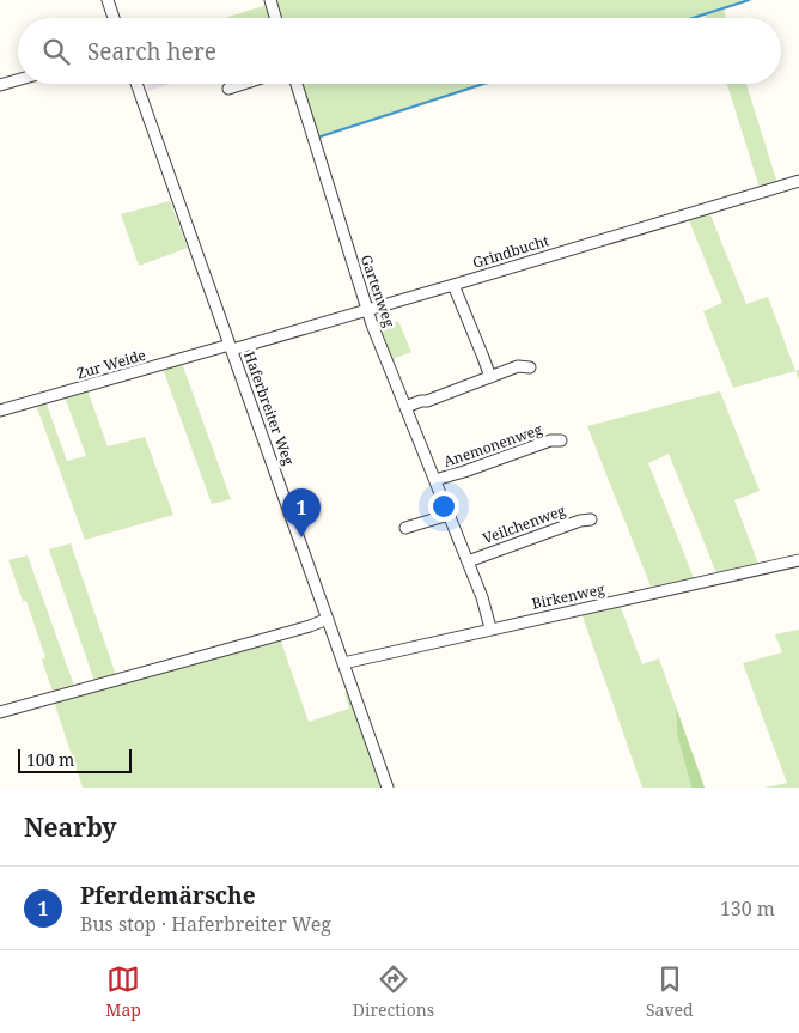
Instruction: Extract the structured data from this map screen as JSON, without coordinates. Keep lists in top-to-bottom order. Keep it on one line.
{"streets":{"street":["Grindbucht","Gartenweg","Zur Weide","Haferbreiter Weg","Anemonenweg","Veilchenweg","Birkenweg"]},"crossings":[["Grindbucht","Gartenweg"],["Grindbucht","Zur Weide"],["Grindbucht","Haferbreiter Weg"],["Gartenweg","Anemonenweg"],["Gartenweg","Veilchenweg"],["Gartenweg","Birkenweg"],["Zur Weide","Haferbreiter Weg"],["Haferbreiter Weg","Birkenweg"]],"scale_bar":"100 m","page":{"search":"Search here","pins":"1","scale":"100 m","heading":"Nearby","list":[{"mark":"1","name":"Pferdemärsche","note":"Bus stop · Haferbreiter Weg","value":"130 m"}],"nav":["Map","Directions","Saved"]}}
